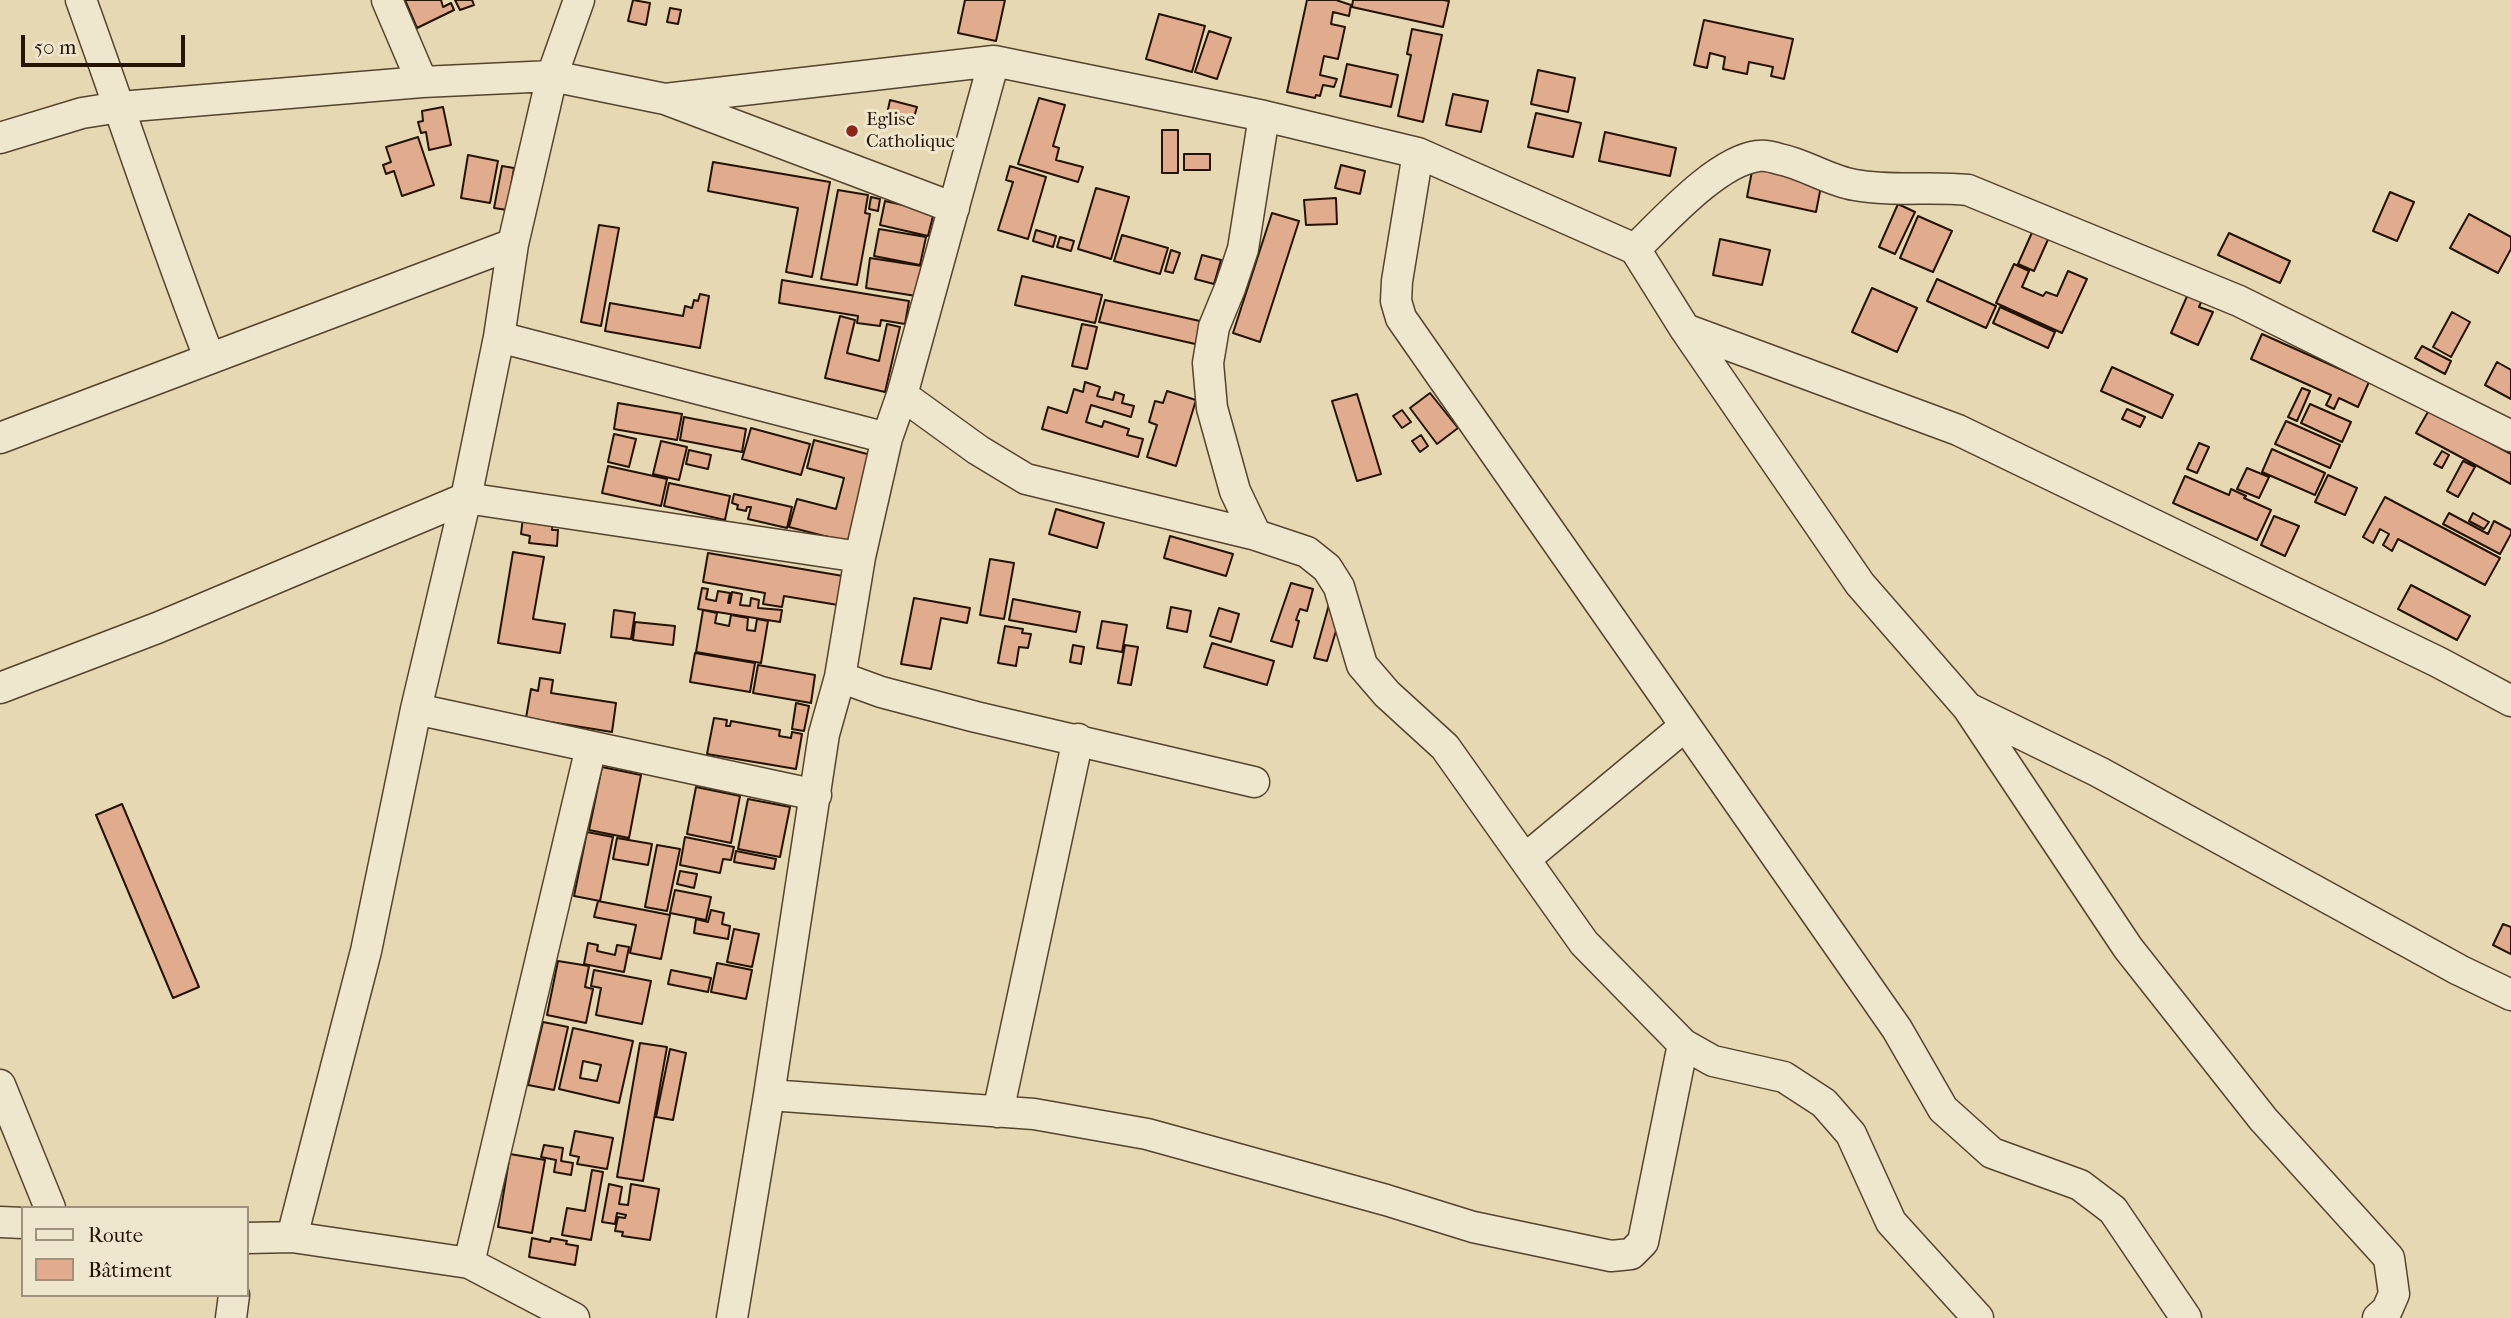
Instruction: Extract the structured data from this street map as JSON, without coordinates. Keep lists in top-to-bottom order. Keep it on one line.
{"places":["Eglise Catholique"],"legend":["Route","Bâtiment"],"scale_bar":"50 m"}
